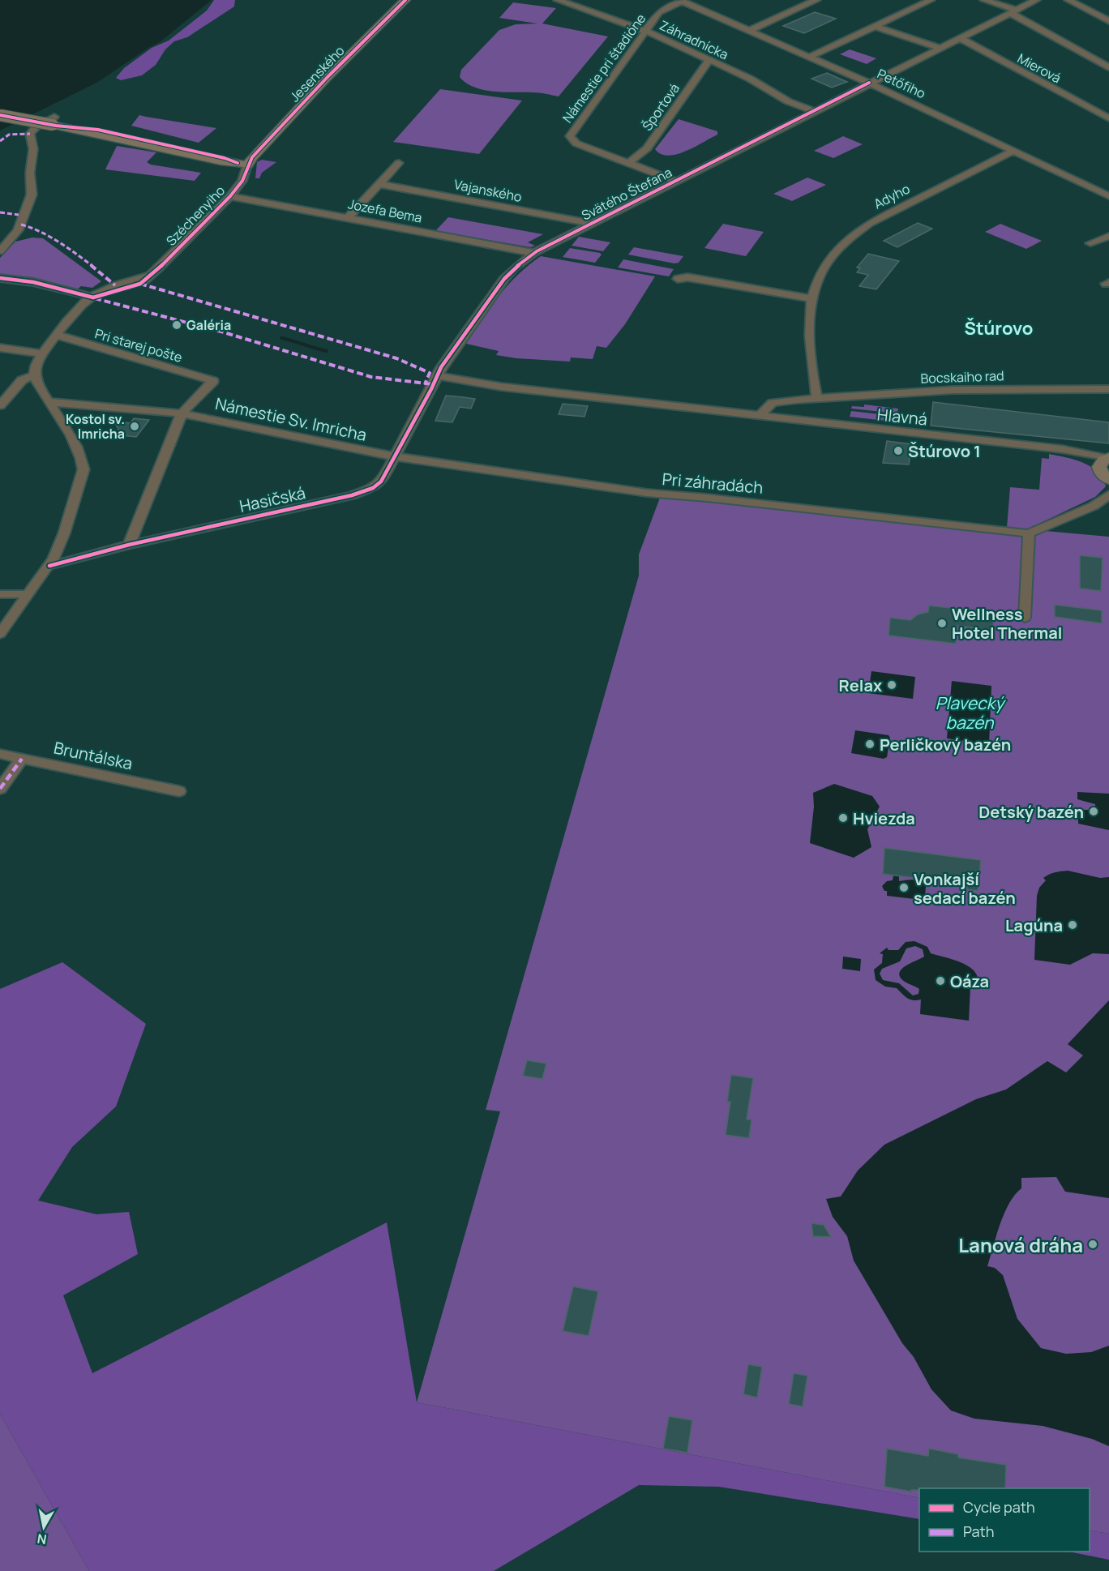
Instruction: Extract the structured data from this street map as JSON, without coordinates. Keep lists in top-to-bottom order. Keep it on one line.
{"streets":{"main road":["Jesenského"],"street":["Záhradnícka","Námestie pri štadióne","Mierová","Petőfiho","Športová","Vajanského","Svätého Štefana","Adyho","Jozefa Bema","Széchenyiho","Pri starej pošte","Bocskaiho rad","Hlavná","Námestie Sv. Imricha","Pri záhradách","Hasičská","Bruntálska"]},"crossings":[["Záhradnícka","Námestie pri štadióne"],["Záhradnícka","Športová"],["Záhradnícka","Svätého Štefana"],["Námestie pri štadióne","Petőfiho"],["Námestie pri štadióne","Športová"],["Námestie pri štadióne","Svätého Štefana"],["Mierová","Svätého Štefana"],["Jesenského","Széchenyiho"],["Petőfiho","Svätého Štefana"],["Petőfiho","Adyho"],["Vajanského","Svätého Štefana"],["Svätého Štefana","Jozefa Bema"],["Svätého Štefana","Hlavná"],["Svätého Štefana","Hasičská"],["Adyho","Bocskaiho rad"],["Jozefa Bema","Széchenyiho"],["Pri starej pošte","Námestie Sv. Imricha"],["Hlavná","Hasičská"],["Námestie Sv. Imricha","Pri záhradách"],["Námestie Sv. Imricha","Hasičská"],["Pri záhradách","Hasičská"]],"districts":["Štúrovo"],"water":["Plavecký bazén"],"places":["Galéria","Kostol sv. Imricha","Štúrovo 1","Wellness Hotel Thermal","Relax","Perličkový bazén","Detský bazén","Hviezda","Vonkajší sedací bazén","Lagúna","Oáza","Lanová dráha"],"legend":["Cycle path","Path"],"north":"bottom"}
